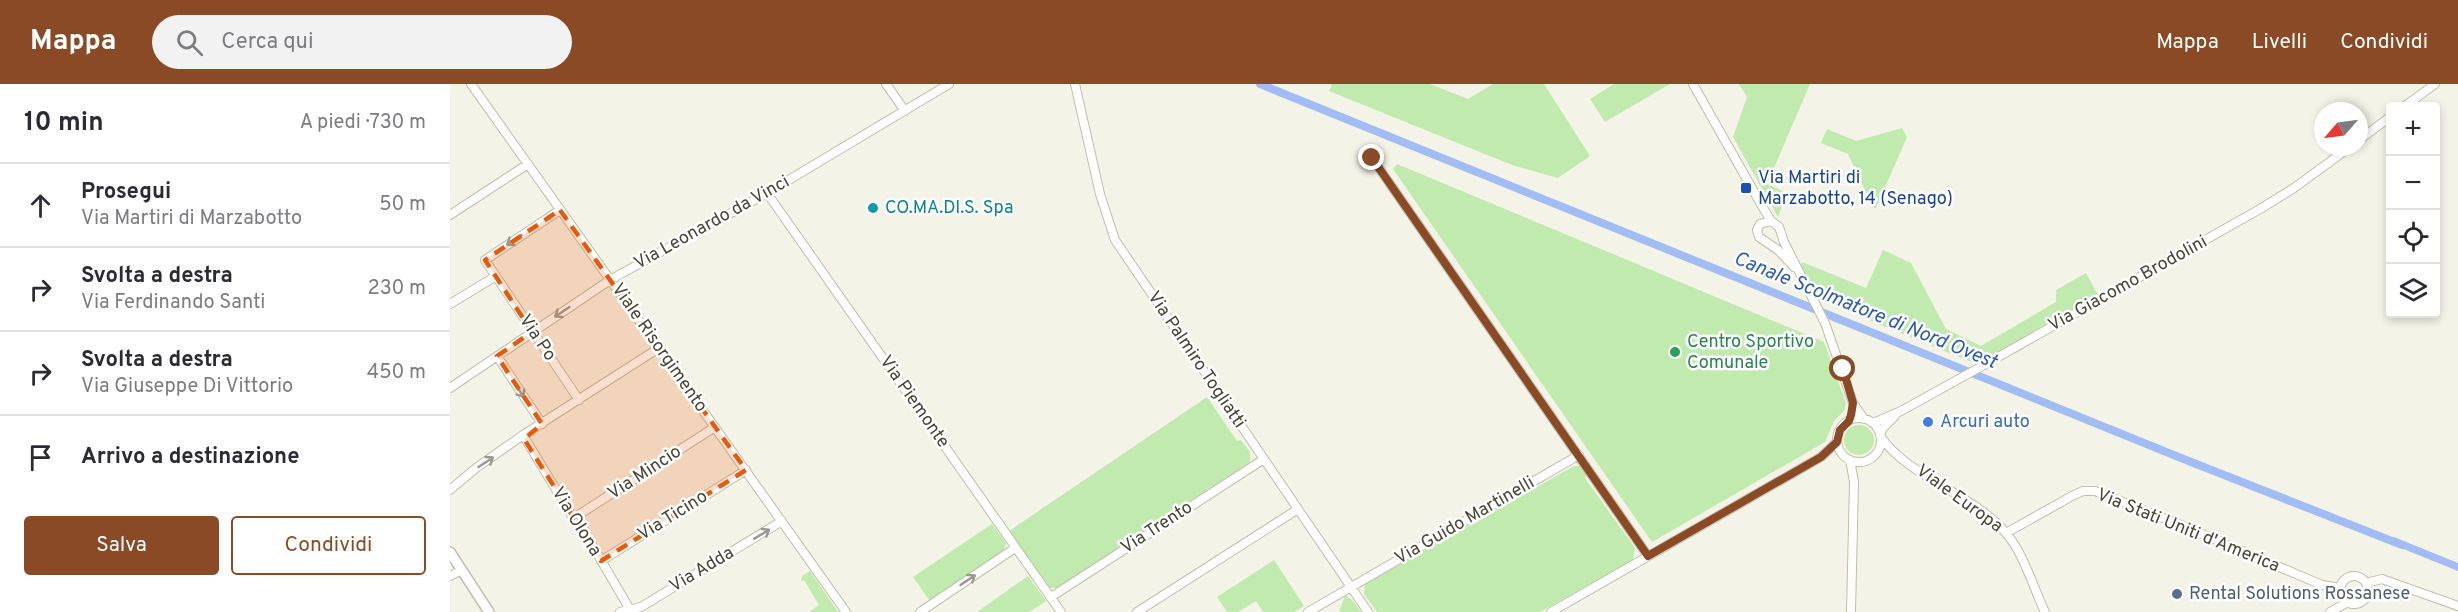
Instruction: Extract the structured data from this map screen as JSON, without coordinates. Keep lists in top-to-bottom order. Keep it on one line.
{"streets":{"street":["Via Leonardo da Vinci","Via Giacomo Brodolini","Via Po","Viale Risorgimento","Via Palmiro Togliatti","Via Piemonte","Via Mincio","Viale Europa","Via Ticino","Via Guido Martinelli","Via Olona","Via Trento","Via Stati Uniti d'America","Via Adda"]},"crossings":[["Via Leonardo da Vinci","Via Po"],["Via Leonardo da Vinci","Viale Risorgimento"],["Via Leonardo da Vinci","Via Piemonte"],["Via Giacomo Brodolini","Viale Europa"],["Viale Risorgimento","Via Mincio"],["Viale Risorgimento","Via Ticino"],["Viale Risorgimento","Via Adda"],["Via Palmiro Togliatti","Via Guido Martinelli"],["Via Palmiro Togliatti","Via Trento"],["Via Piemonte","Via Trento"],["Via Mincio","Via Olona"],["Viale Europa","Via Stati Uniti d'America"],["Via Ticino","Via Olona"],["Via Olona","Via Adda"]],"one_way":["Via Adda"],"water":["Canale Scolmatore di Nord Ovest"],"places":{"transit":["Via Martiri di Marzabotto, 14 (Senago)"],"other":["CO.MA.DI.S. Spa","Centro Sportivo Comunale","Arcuri auto","Rental Solutions Rossanese"]},"north":"bottom left","page":{"header":"Mappa","search":"Cerca qui","nav":["Mappa","Livelli","Condividi"],"heading":["10 min","A piedi · 730 m"],"map_buttons":["+","−"],"list":[["Prosegui","Via Martiri di Marzabotto","50 m"],["Svolta a destra","Via Ferdinando Santi","230 m"],["Svolta a destra","Via Giuseppe Di Vittorio","450 m"],"Arrivo a destinazione"],"buttons":["Salva","Condividi"]}}
